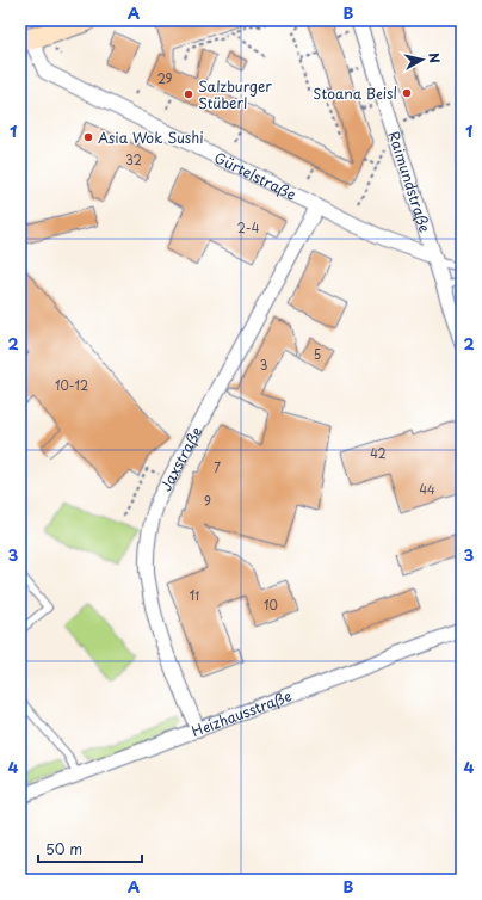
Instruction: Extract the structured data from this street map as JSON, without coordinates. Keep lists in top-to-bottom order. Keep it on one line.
{"streets":{"street":["Gürtelstraße","Raimundstraße","Jaxstraße","Heizhausstraße"]},"crossings":[["Gürtelstraße","Raimundstraße"],["Gürtelstraße","Jaxstraße"],["Jaxstraße","Heizhausstraße"]],"places":["Stoana Beisl","Salzburger Stüberl","Asia Wok Sushi"],"house_numbers":["29","32","2-4","5","3","10-12","42","7","44","9","11","10"],"scale_bar":"50 m","north":"right","grid":{"columns":["A","B"],"rows":["1","2","3","4"]}}
